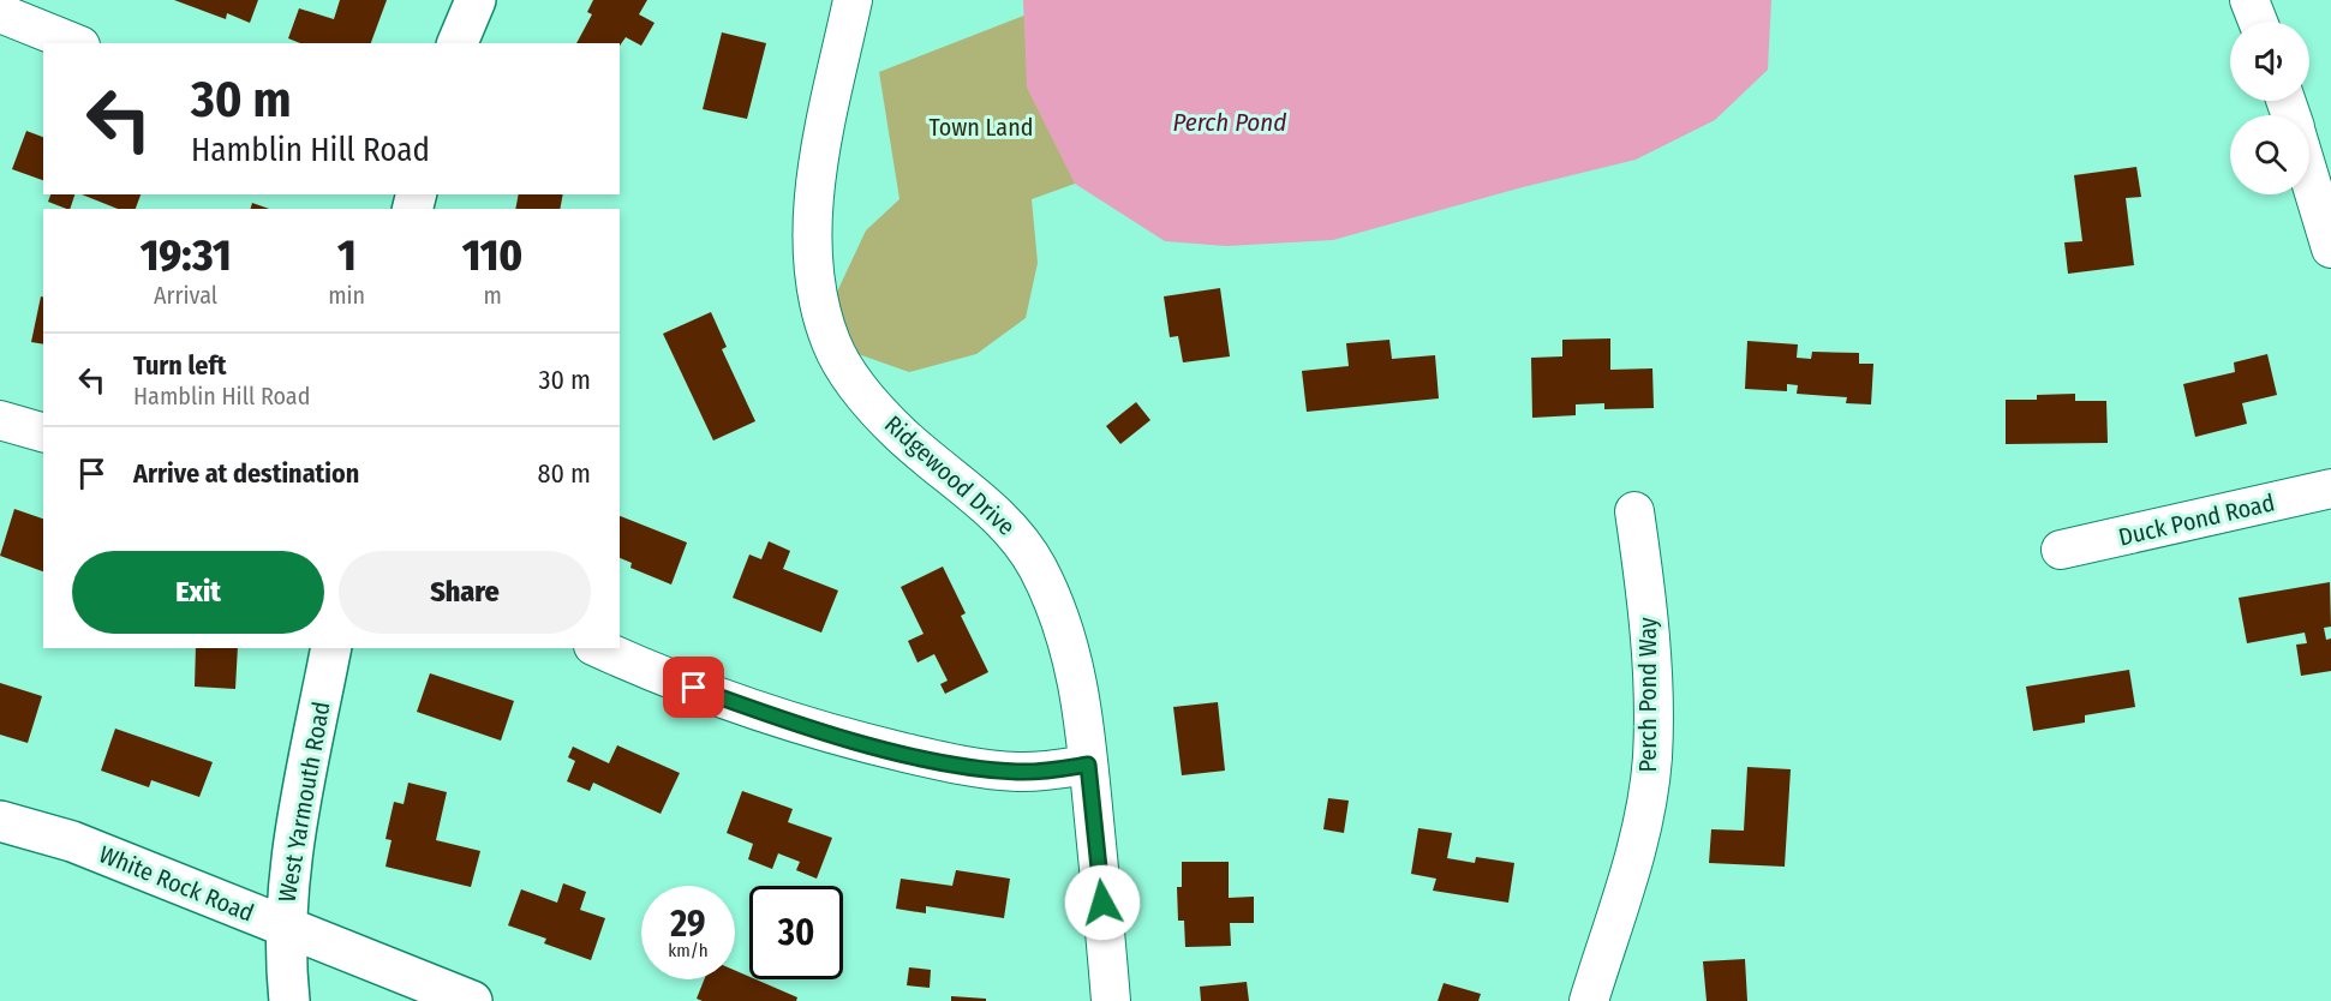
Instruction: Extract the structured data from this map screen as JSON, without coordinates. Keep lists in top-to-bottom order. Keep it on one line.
{"streets":{"street":["Ridgewood Drive","Duck Pond Road","Perch Pond Way","West Yarmouth Road","White Rock Road"]},"crossings":[["West Yarmouth Road","White Rock Road"]],"water":["Perch Pond"],"parks":["Town Land"],"page":{"turn":["30 m","Hamblin Hill Road"],"eta":["19:31","Arrival","1","min","110","m"],"list":[{"name":"Turn left","note":"Hamblin Hill Road","value":"30 m"},{"name":"Arrive at destination","value":"80 m"}],"buttons":["Exit","Share"],"speed":"29 km/h","limit":"30"}}
